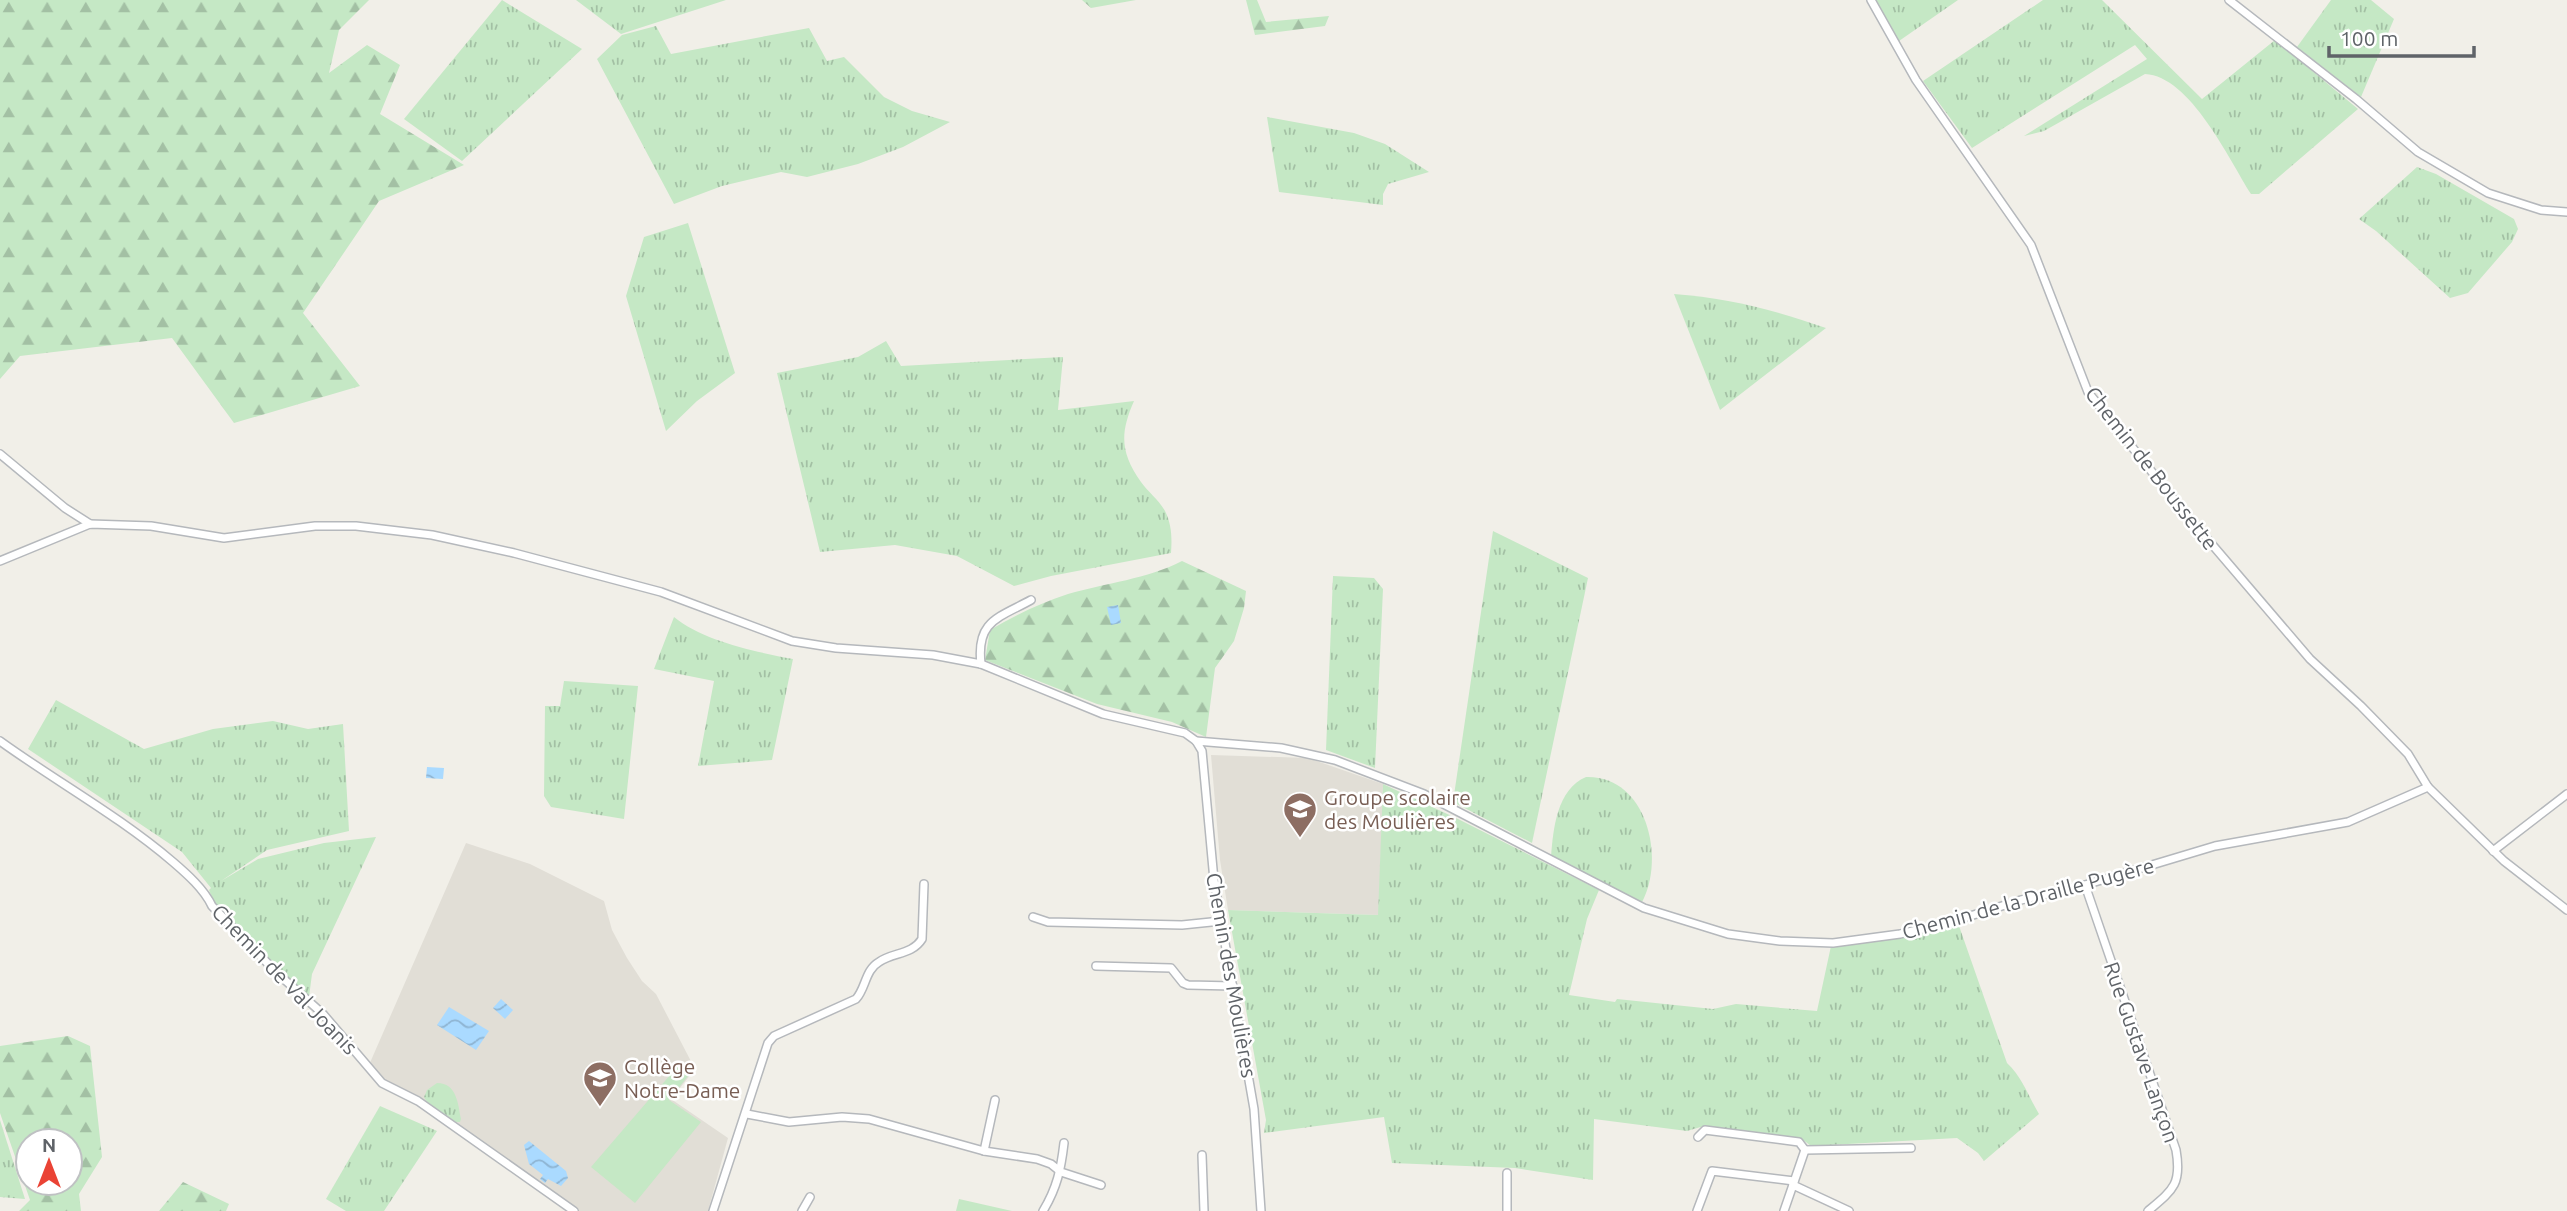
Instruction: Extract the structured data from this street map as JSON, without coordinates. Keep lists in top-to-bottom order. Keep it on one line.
{"streets":{"street":["Chemin de Boussette","Chemin de la Draille Pugère","Chemin des Moulières","Chemin de Val Joanis","Rue Gustave Lançon"]},"crossings":[["Chemin de Boussette","Chemin de la Draille Pugère"],["Chemin de la Draille Pugère","Chemin des Moulières"],["Chemin de la Draille Pugère","Rue Gustave Lançon"]],"places":{"school or university":["Groupe scolaire des Moulières","Collège Notre-Dame"]},"scale_bar":"100 m","north":"top"}
